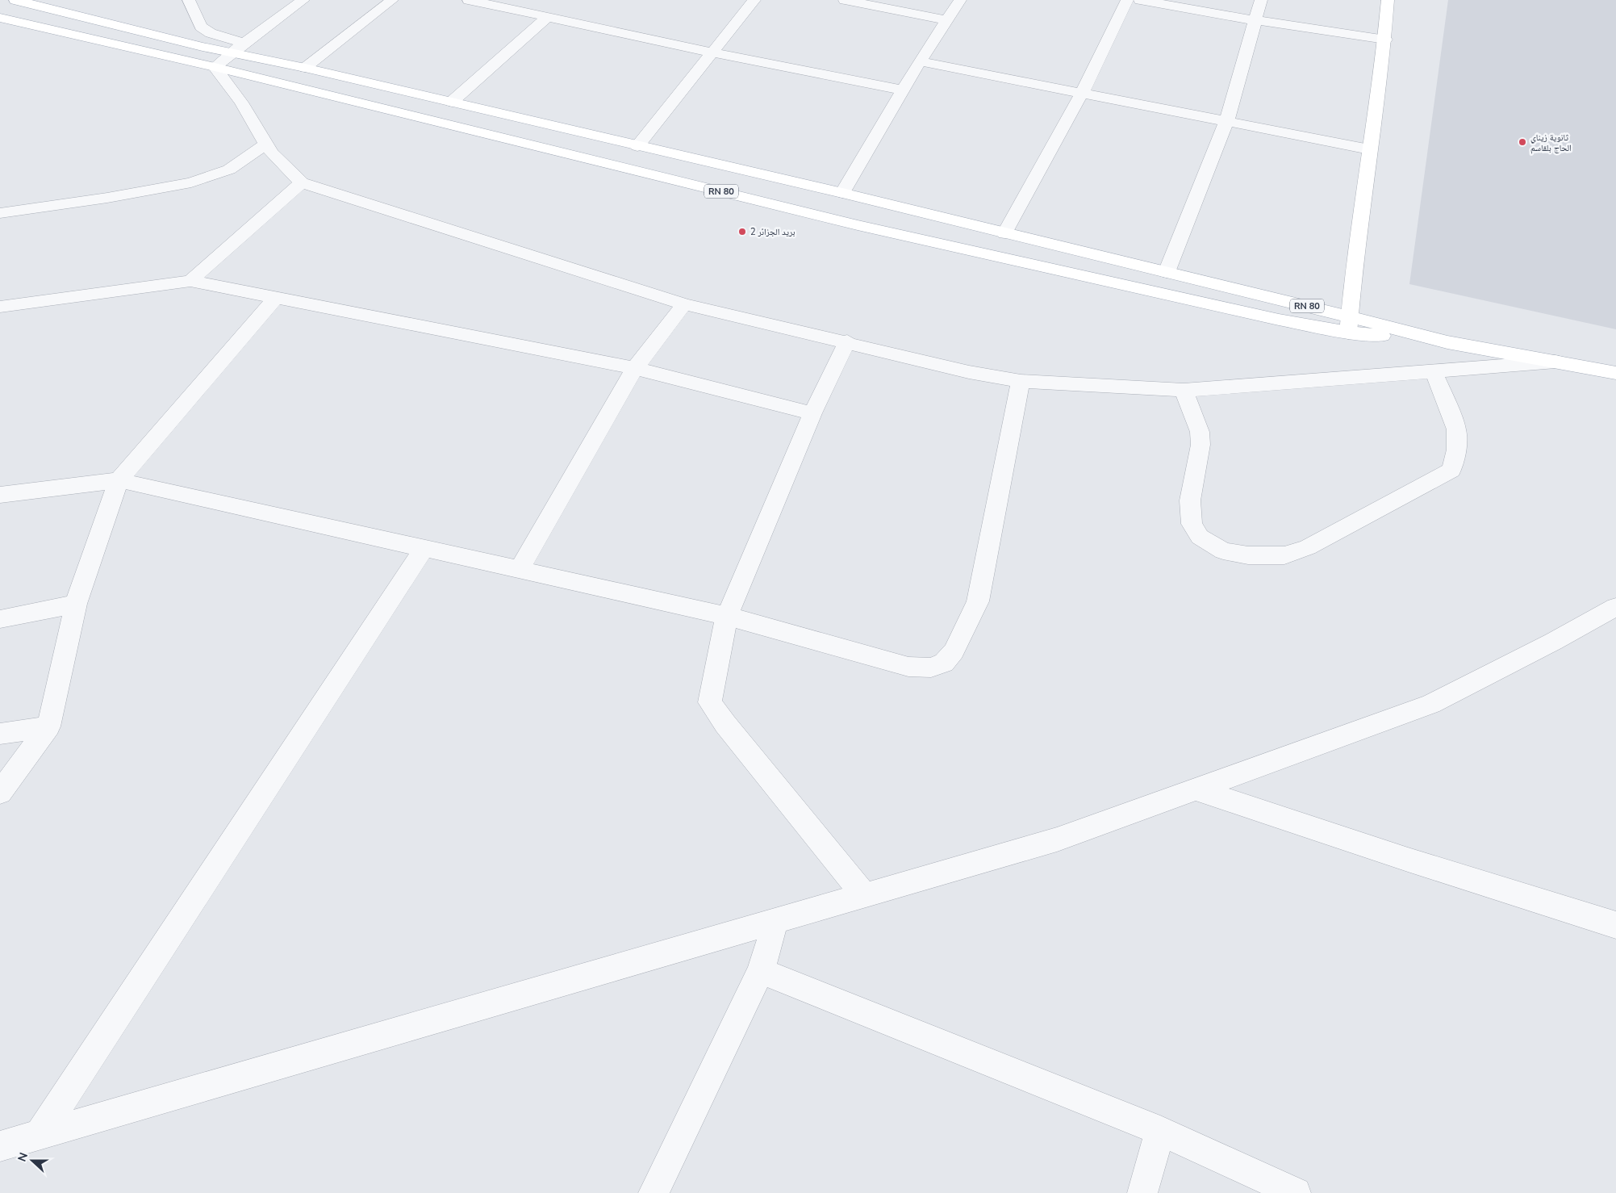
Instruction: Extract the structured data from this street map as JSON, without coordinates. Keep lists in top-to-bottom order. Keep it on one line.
{"streets":{"main road":["RN 80"]},"places":["ثانوية زيناي الحاج بلقاسم","بريد الجزائر 2"],"north":"left"}
